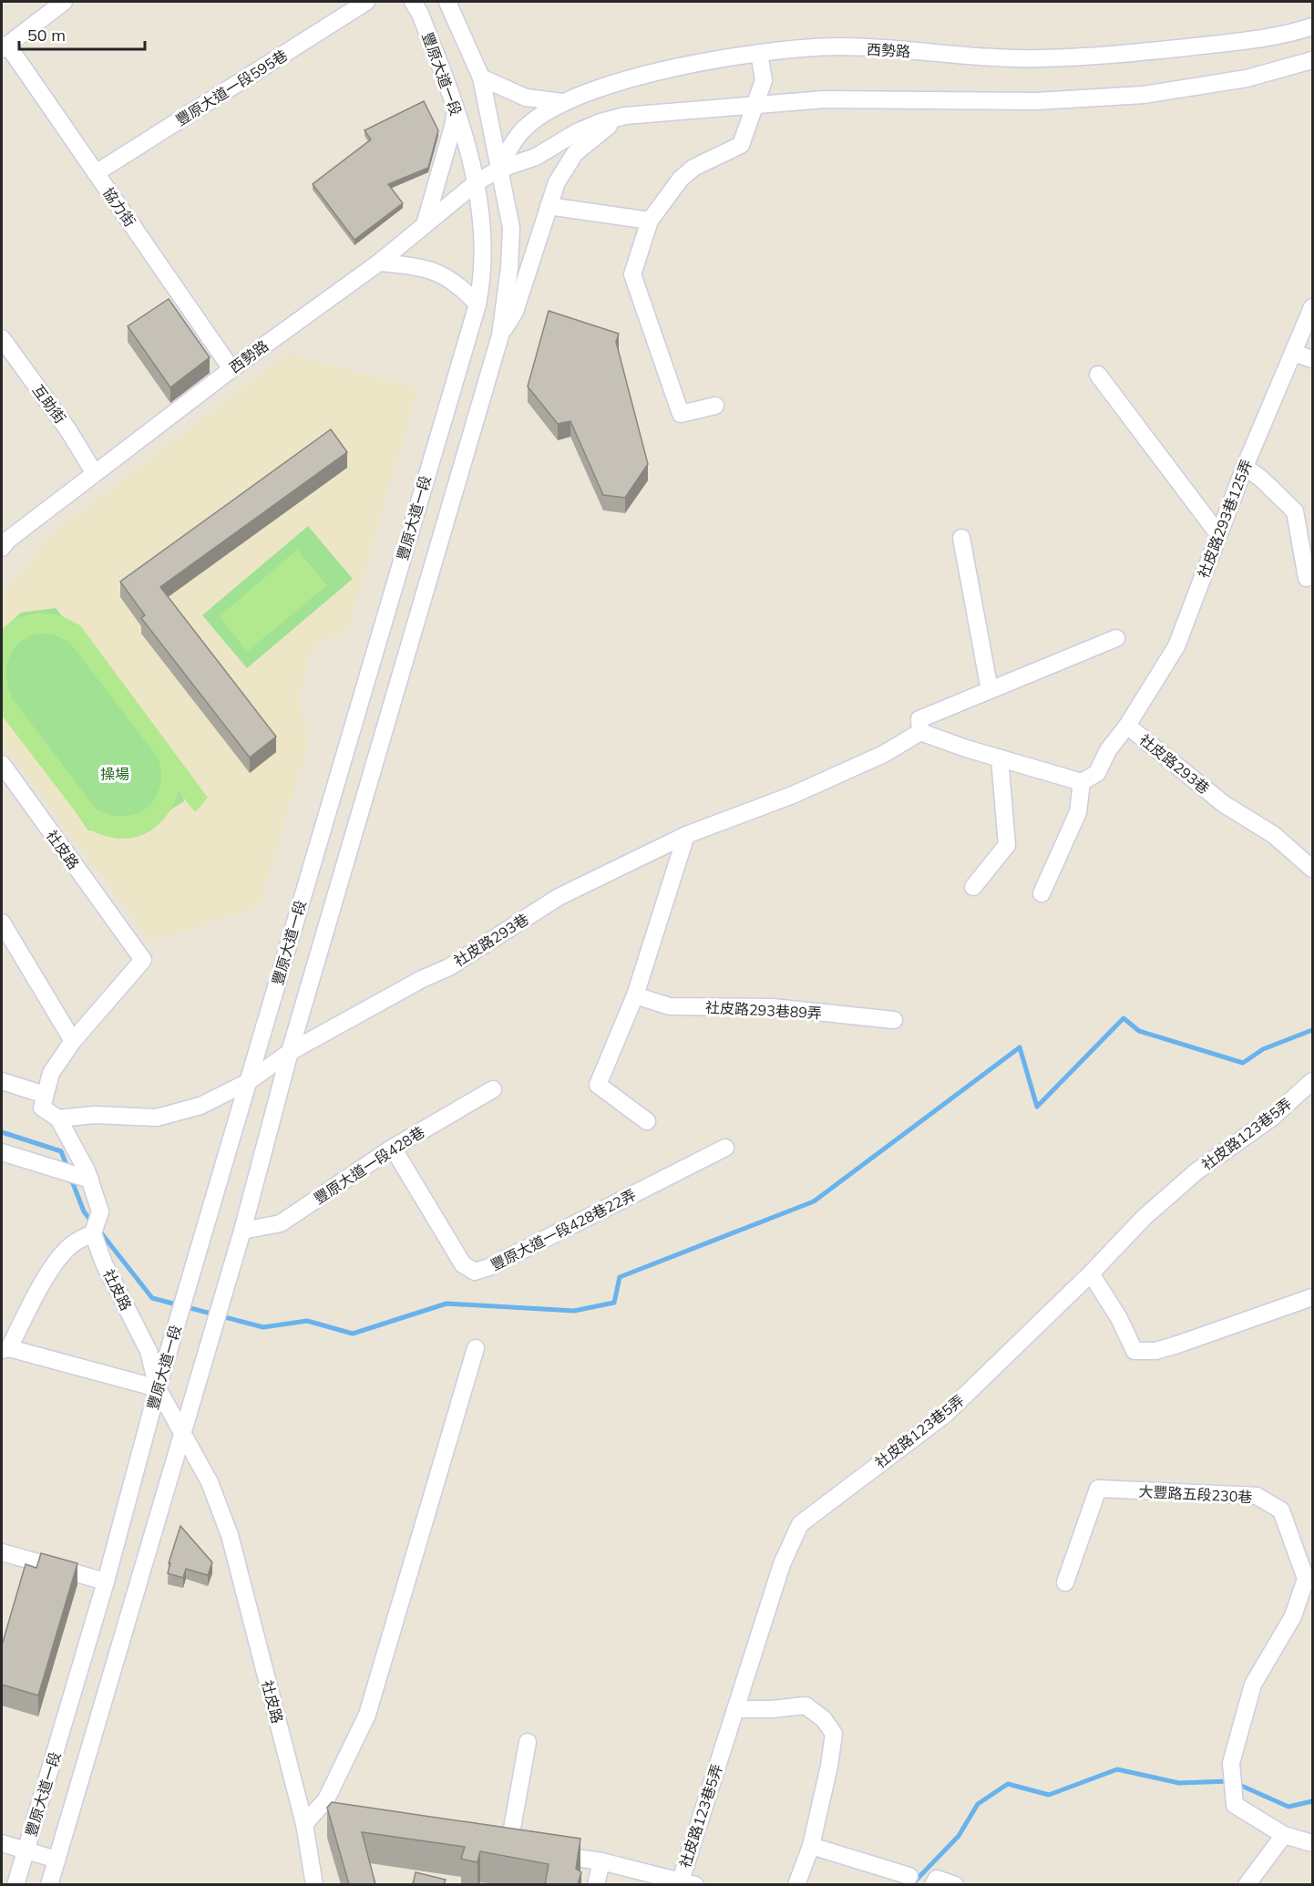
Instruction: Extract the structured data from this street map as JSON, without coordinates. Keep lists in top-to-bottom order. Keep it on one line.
{"streets":{"street":["西勢路","豐原大道一段","豐原大道一段595巷","協力街","互助街","社皮路293巷125弄","社皮路293巷","社皮路","社皮路293巷89弄","社皮路123巷5弄","豐原大道一段428巷","豐原大道一段428巷22弄","大豐路五段230巷"]},"crossings":[["西勢路","豐原大道一段"],["西勢路","協力街"],["西勢路","互助街"],["豐原大道一段","社皮路293巷"],["豐原大道一段","社皮路"],["豐原大道一段","豐原大道一段428巷"],["豐原大道一段595巷","協力街"],["社皮路293巷125弄","社皮路293巷"],["豐原大道一段428巷","豐原大道一段428巷22弄"]],"parks":["操場"],"scale_bar":"50 m"}
